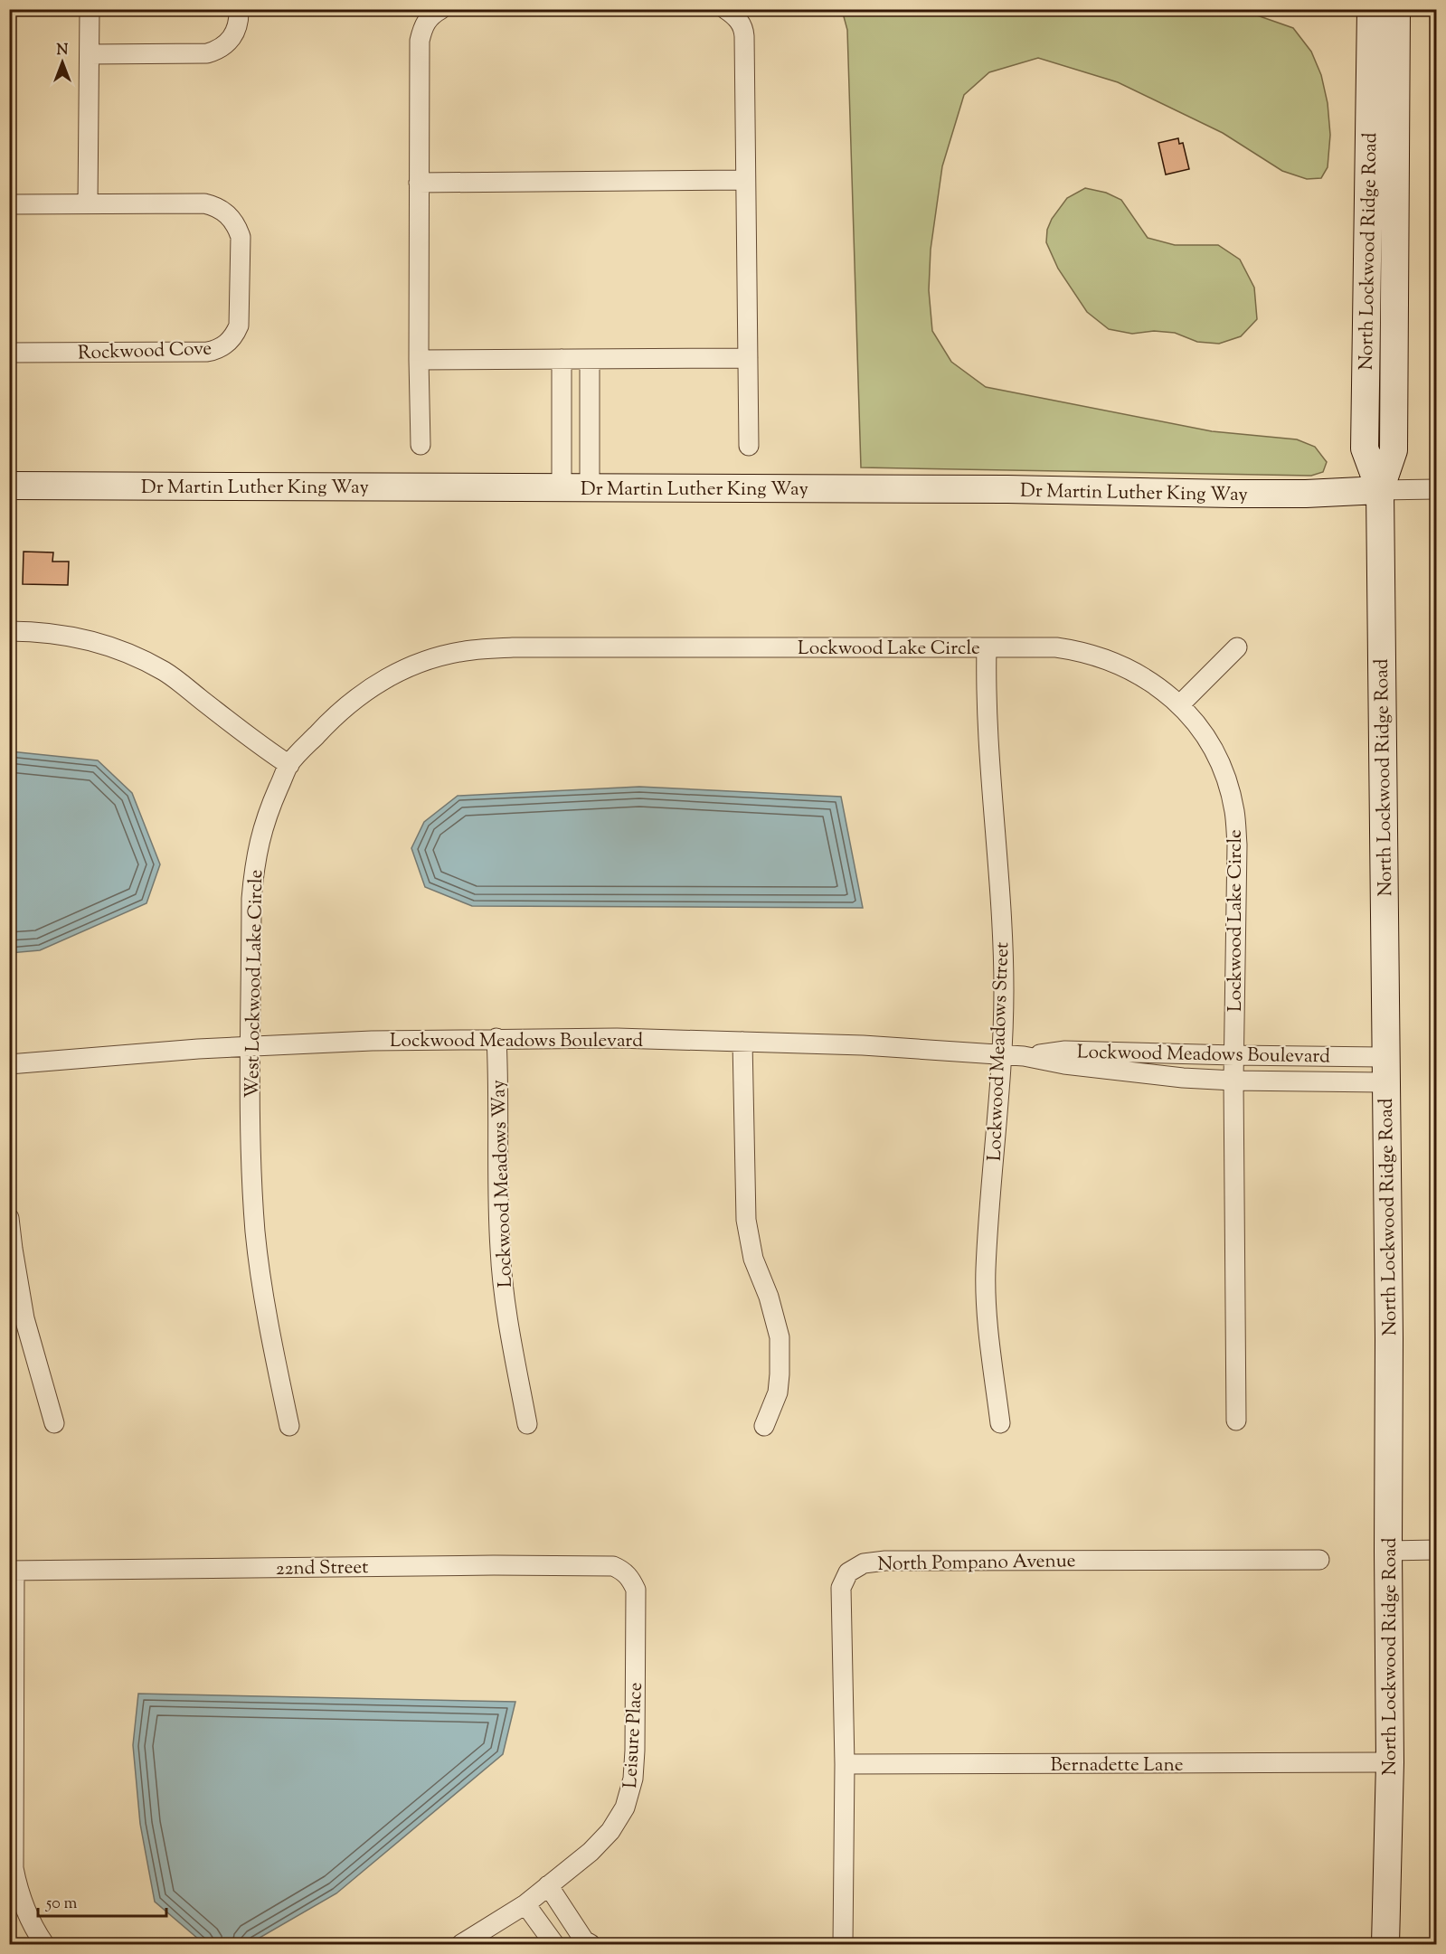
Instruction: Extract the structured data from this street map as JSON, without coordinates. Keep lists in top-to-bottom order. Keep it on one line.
{"streets":{"main road":["North Lockwood Ridge Road","Dr Martin Luther King Way"],"street":["Rockwood Cove","Lockwood Lake Circle","West Lockwood Lake Circle","Lockwood Meadows Boulevard","Lockwood Meadows Street","Lockwood Meadows Way","North Pompano Avenue","22nd Street","Leisure Place","Bernadette Lane"]},"crossings":[["North Lockwood Ridge Road","Dr Martin Luther King Way"],["North Lockwood Ridge Road","Lockwood Meadows Boulevard"],["North Lockwood Ridge Road","Bernadette Lane"],["Lockwood Lake Circle","West Lockwood Lake Circle"],["Lockwood Lake Circle","Lockwood Meadows Boulevard"],["Lockwood Lake Circle","Lockwood Meadows Street"],["West Lockwood Lake Circle","Lockwood Meadows Boulevard"],["Lockwood Meadows Boulevard","Lockwood Meadows Street"],["Lockwood Meadows Boulevard","Lockwood Meadows Way"],["North Pompano Avenue","Bernadette Lane"],["22nd Street","Leisure Place"]],"scale_bar":"50 m","north":"top"}
